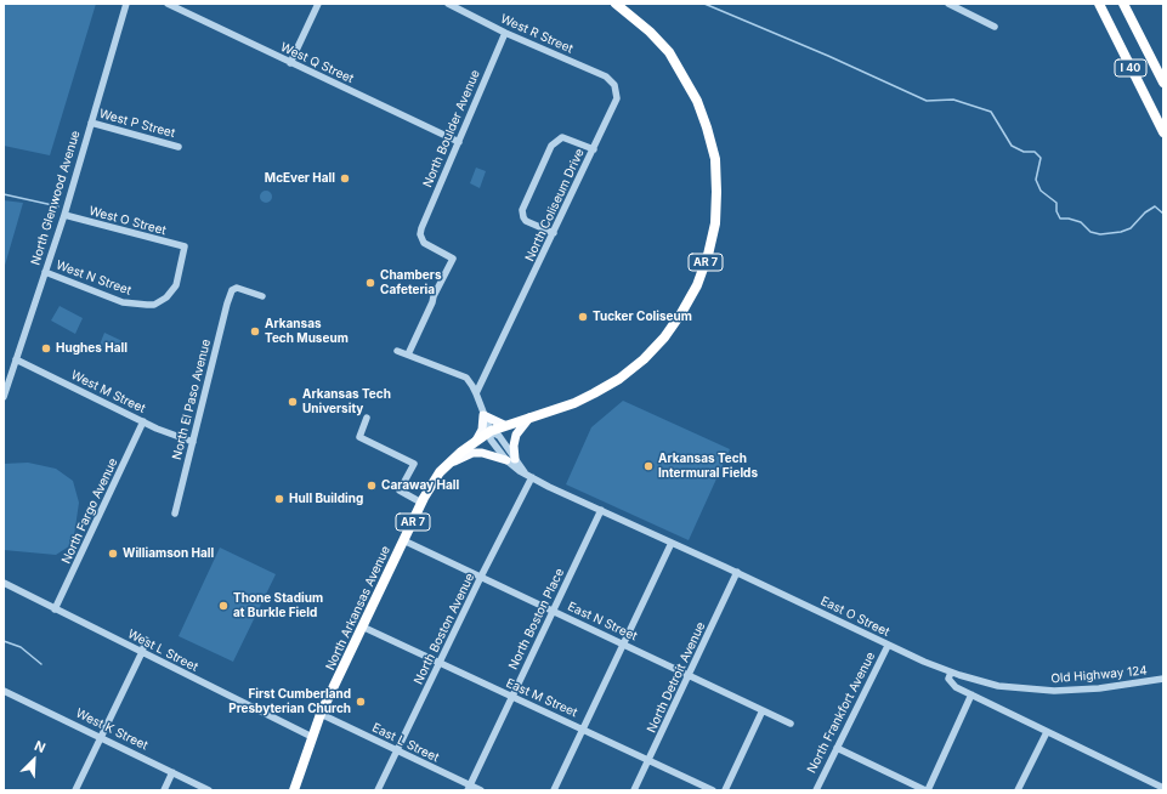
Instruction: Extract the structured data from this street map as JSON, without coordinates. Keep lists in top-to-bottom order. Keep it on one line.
{"streets":{"highway":["I 40","AR 7","North Arkansas Avenue"],"street":["West R Street","West Q Street","West P Street","North Boulder Avenue","North Glenwood Avenue","North Coliseum Drive","West O Street","West N Street","West M Street","North El Paso Avenue","North Fargo Avenue","East O Street","North Boston Place","East N Street","North Boston Avenue","West L Street","Old Highway 124","North Detroit Avenue","East M Street","North Frankfort Avenue","West K Street","East L Street"]},"crossings":[["West R Street","North Boulder Avenue"],["West R Street","North Coliseum Drive"],["West Q Street","North Boulder Avenue"],["West P Street","North Glenwood Avenue"],["North Glenwood Avenue","West O Street"],["North Glenwood Avenue","West N Street"],["North Glenwood Avenue","West M Street"],["North Coliseum Drive","East O Street"],["West O Street","West N Street"],["West M Street","North El Paso Avenue"],["West M Street","North Fargo Avenue"],["North Fargo Avenue","West L Street"],["North Arkansas Avenue","East O Street"],["North Arkansas Avenue","East N Street"],["North Arkansas Avenue","West L Street"],["North Arkansas Avenue","East M Street"],["North Arkansas Avenue","East L Street"],["East O Street","North Boston Place"],["East O Street","North Boston Avenue"],["East O Street","Old Highway 124"],["East O Street","North Detroit Avenue"],["East O Street","North Frankfort Avenue"],["North Boston Place","East N Street"],["North Boston Place","East M Street"],["North Boston Place","East L Street"],["East N Street","North Boston Avenue"],["East N Street","North Detroit Avenue"],["North Boston Avenue","East M Street"],["North Boston Avenue","East L Street"],["North Detroit Avenue","East M Street"]],"places":["McEver Hall","Chambers Cafeteria","Tucker Coliseum","Arkansas Tech Museum","Hughes Hall","Arkansas Tech University","Arkansas Tech Intermural Fields","Caraway Hall","Hull Building","Williamson Hall","Thone Stadium at Burkle Field","First Cumberland Presbyterian Church"],"north":"top right"}
